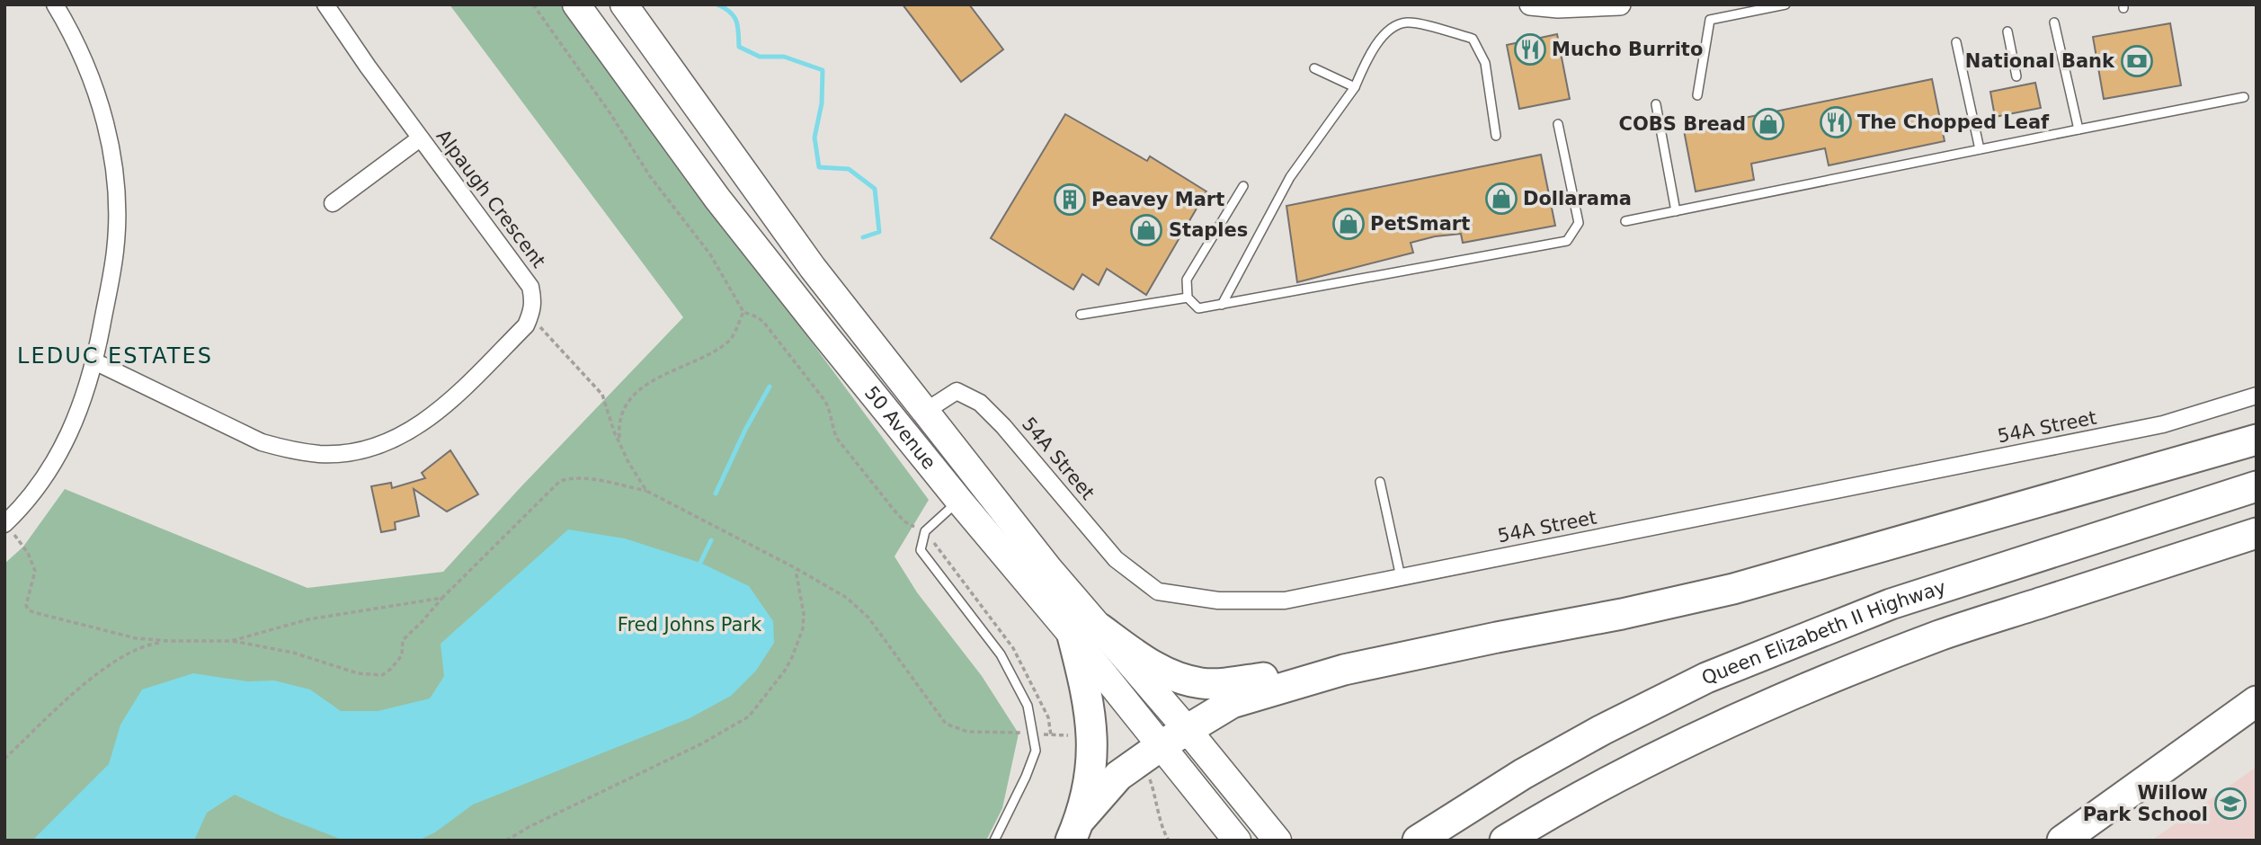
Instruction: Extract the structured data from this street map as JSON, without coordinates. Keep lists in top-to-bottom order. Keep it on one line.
{"streets":{"highway":["Queen Elizabeth II Highway"],"main road":["50 Avenue"],"street":["Alpaugh Crescent","54A Street"]},"crossings":[["54A Street","50 Avenue"]],"districts":["LEDUC ESTATES"],"parks":["Fred Johns Park"],"places":{"restaurant":["Mucho Burrito","The Chopped Leaf"],"bank":["National Bank"],"shop":["COBS Bread","Dollarama","PetSmart","Staples"],"building":["Peavey Mart"],"school or university":["Willow Park School"]}}
